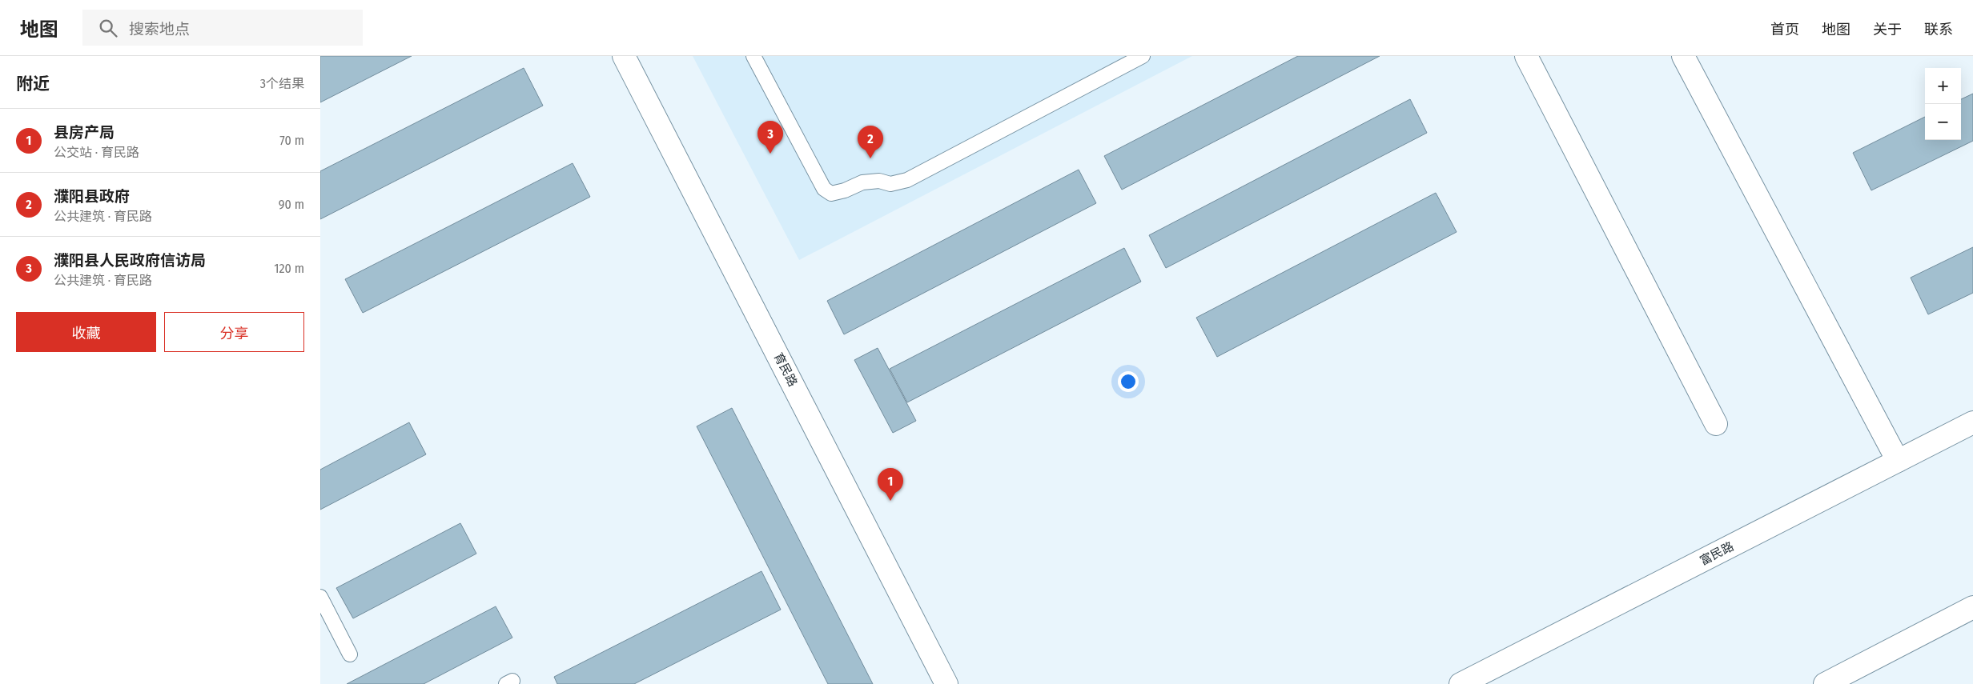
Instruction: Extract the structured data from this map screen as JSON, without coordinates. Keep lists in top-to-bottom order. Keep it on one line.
{"streets":{"street":["育民路","富民路"]},"page":{"header":"地图","search":"搜索地点","nav":["首页","地图","关于","联系"],"heading":["附近","3个结果"],"map_buttons":["+","−"],"list":[{"mark":"1","name":"县房产局","note":"公交站 · 育民路","value":"70 m"},{"mark":"2","name":"濮阳县政府","note":"公共建筑 · 育民路","value":"90 m"},{"mark":"3","name":"濮阳县人民政府信访局","note":"公共建筑 · 育民路","value":"120 m"}],"pins":["3","2","1"],"buttons":["收藏","分享"]}}
